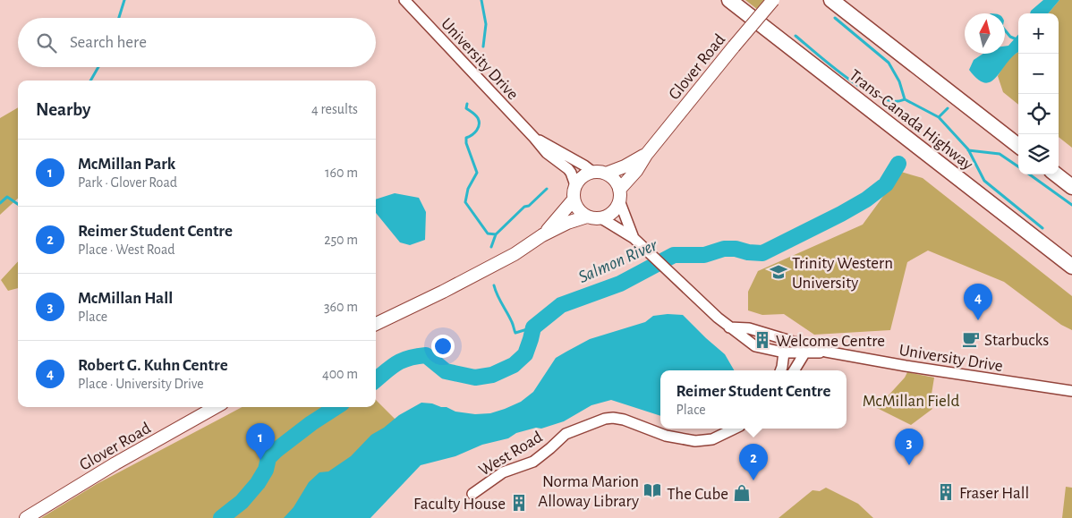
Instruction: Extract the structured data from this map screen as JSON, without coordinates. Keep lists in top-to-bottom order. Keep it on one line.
{"streets":{"highway":["Trans-Canada Highway"],"main road":["Glover Road"],"street":["University Drive","West Road"]},"crossings":[["University Drive","Glover Road"]],"water":["Salmon River"],"parks":["McMillan Field"],"places":{"school or university":["Trinity Western University"],"cafe":["Starbucks"],"building":["Welcome Centre","Fraser Hall","Faculty House"],"library":["Norma Marion Alloway Library"],"shop":["The Cube"]},"north":"top","page":{"map_buttons":["+","−"],"search":"Search here","heading":["Nearby","4 results"],"list":[{"mark":"1","name":"McMillan Park","note":"Park · Glover Road","value":"160 m"},{"mark":"2","name":"Reimer Student Centre","note":"Place · West Road","value":"250 m"},{"mark":"3","name":"McMillan Hall","note":"Place","value":"360 m"},{"mark":"4","name":"Robert G. Kuhn Centre","note":"Place · University Drive","value":"400 m"}],"pins":["4","1","3","2"],"popup":["Reimer Student Centre","Place"]}}
